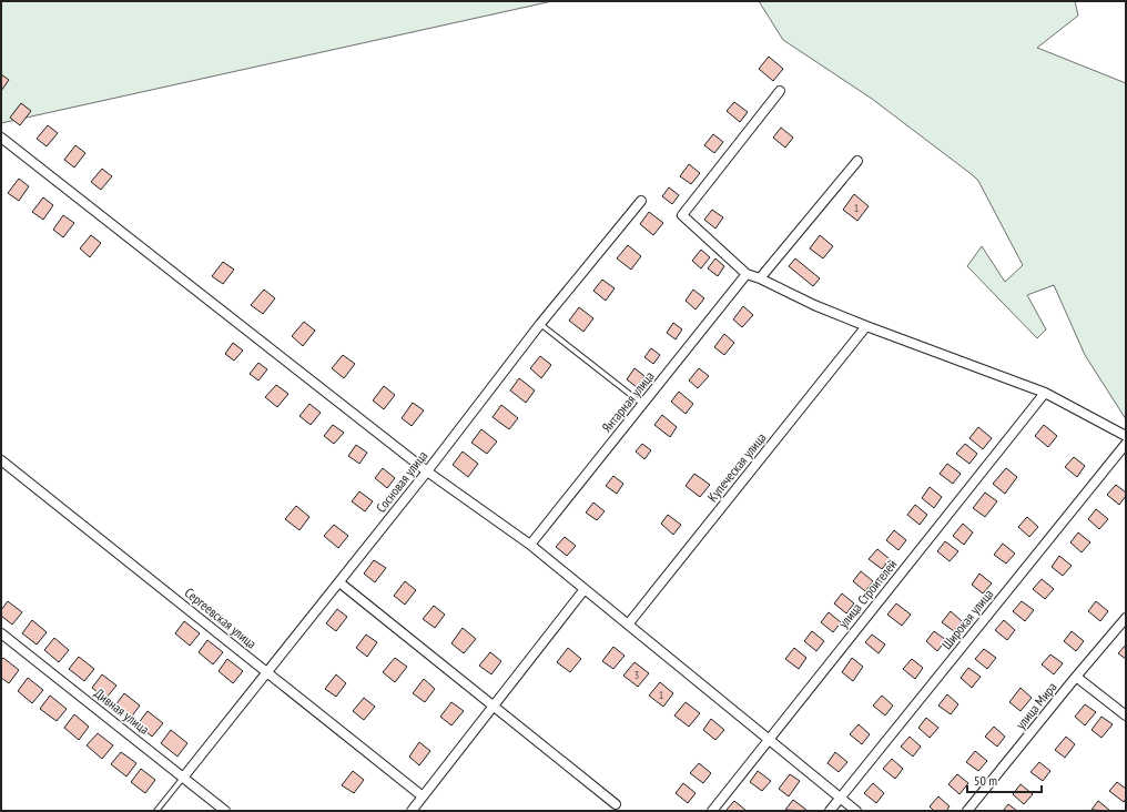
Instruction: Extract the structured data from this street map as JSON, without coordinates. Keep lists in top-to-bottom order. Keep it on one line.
{"streets":{"street":["Янтарная улица","Купеческая улица","Сосновая улица","улица Строителей","Сергеевская улица","Широкая улица","улица Мира","Дивная улица"]},"crossings":[["Сосновая улица","Сергеевская улица"],["Сосновая улица","Дивная улица"]],"house_numbers":["1","3","1"],"scale_bar":"50 m"}
